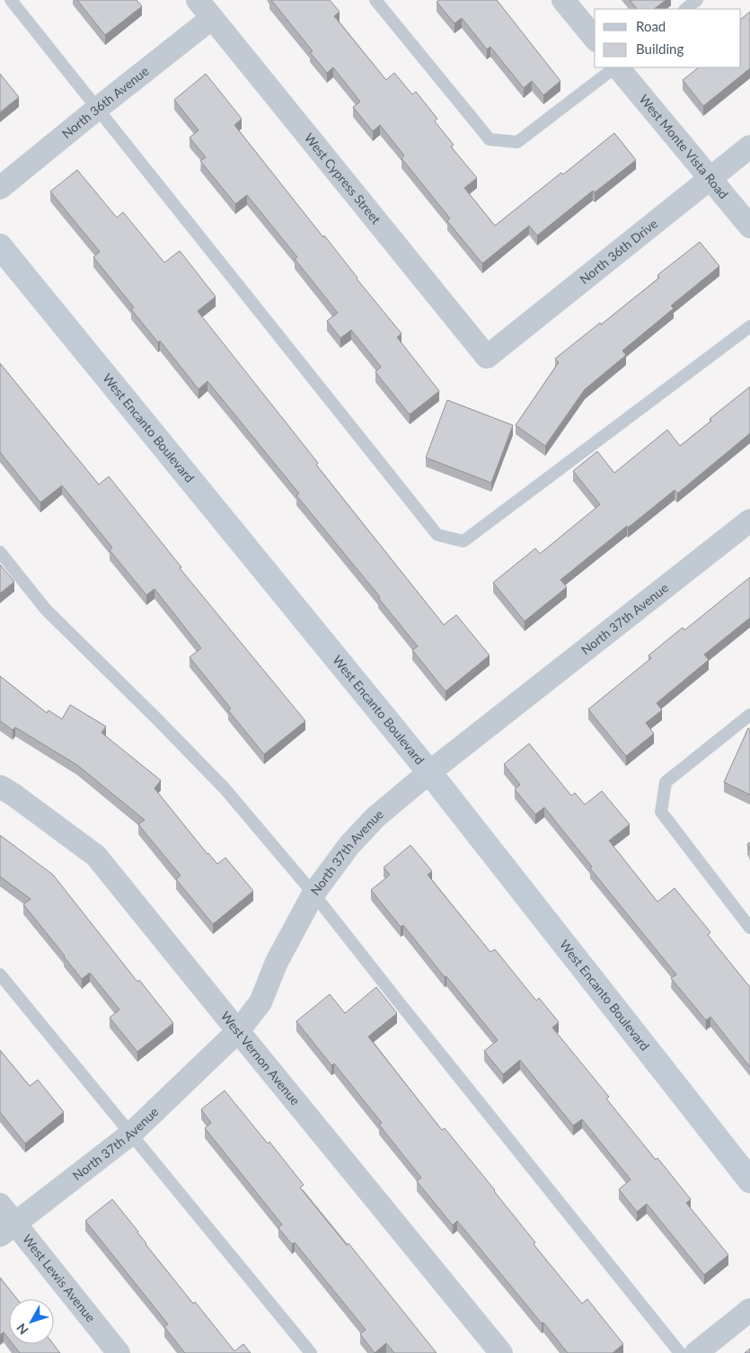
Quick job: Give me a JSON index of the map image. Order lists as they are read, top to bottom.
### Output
{
  "streets": {
    "street": [
      "North 36th Avenue",
      "West Monte Vista Road",
      "West Cypress Street",
      "North 36th Drive",
      "West Encanto Boulevard",
      "North 37th Avenue",
      "West Vernon Avenue",
      "West Lewis Avenue"
    ]
  },
  "crossings": [
    ["North 36th Avenue", "West Cypress Street"],
    ["West Monte Vista Road", "North 36th Drive"],
    ["West Cypress Street", "North 36th Drive"],
    ["West Encanto Boulevard", "North 37th Avenue"],
    ["North 37th Avenue", "West Vernon Avenue"],
    ["North 37th Avenue", "West Lewis Avenue"]
  ],
  "legend": ["Road", "Building"],
  "north": "bottom left"
}
